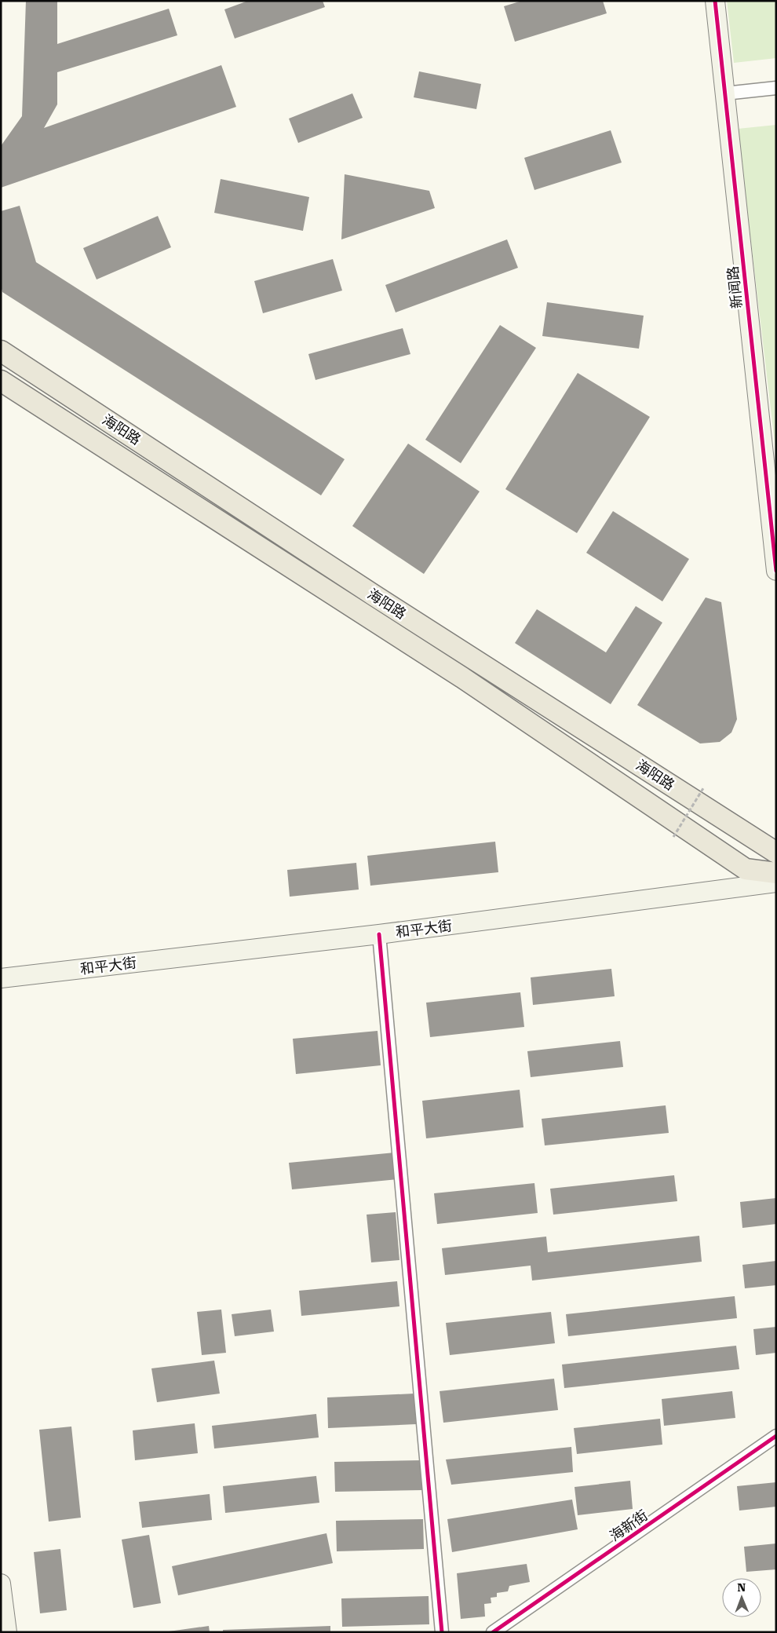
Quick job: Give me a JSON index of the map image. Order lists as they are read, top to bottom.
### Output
{
  "streets": {
    "main road": ["新闻路", "海阳路", "和平大街"],
    "street": ["海新街"]
  },
  "north": "top"
}
